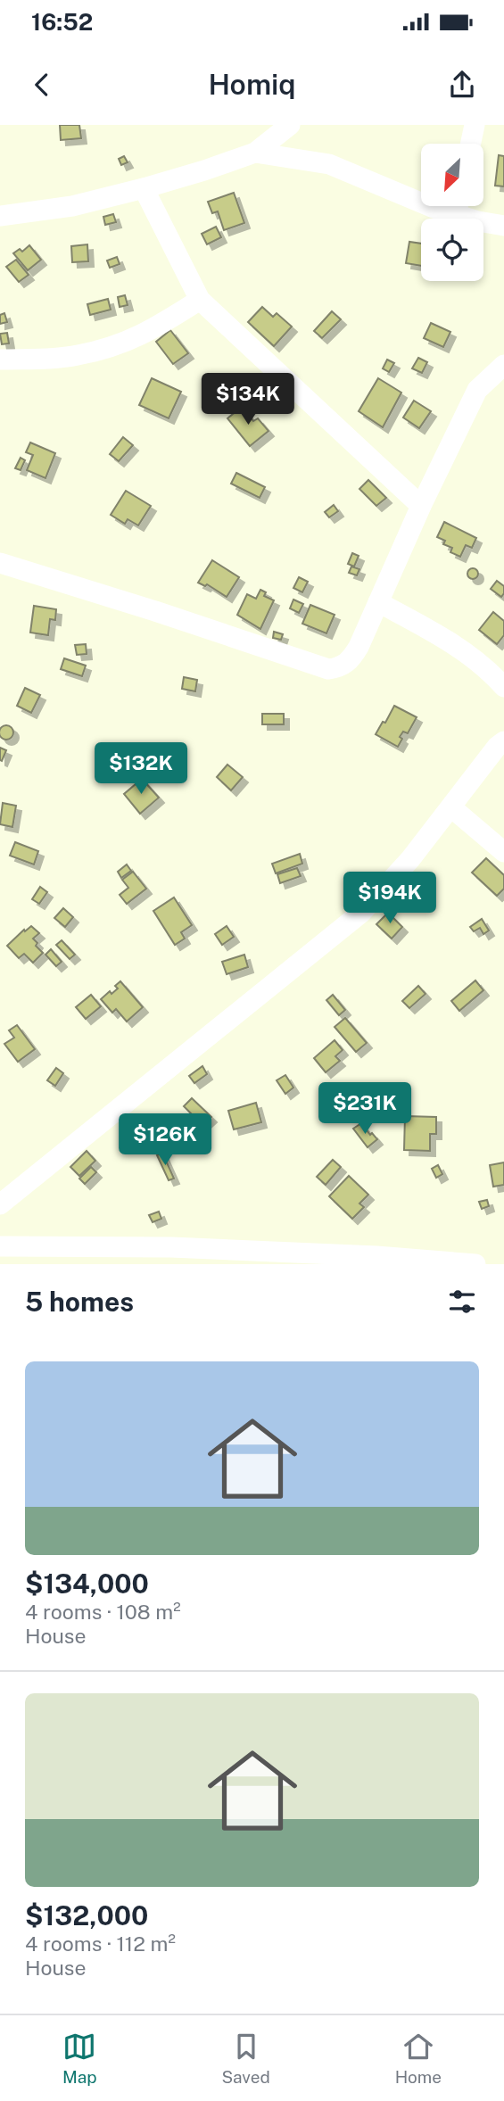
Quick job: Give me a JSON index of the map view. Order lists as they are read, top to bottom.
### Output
{
  "north": "bottom left",
  "page": {
    "status": "16:52",
    "header": "Homiq",
    "price": [
      "$134K",
      "$132K",
      "$194K",
      "$231K",
      "$126K"
    ],
    "heading": "5 homes",
    "list": [
      {
        "name": "$134,000",
        "note": "4 rooms · 108 m² · House"
      },
      {
        "name": "$132,000",
        "note": "4 rooms · 112 m² · House"
      }
    ],
    "tabs": ["Map", "Saved", "Home"]
  }
}
